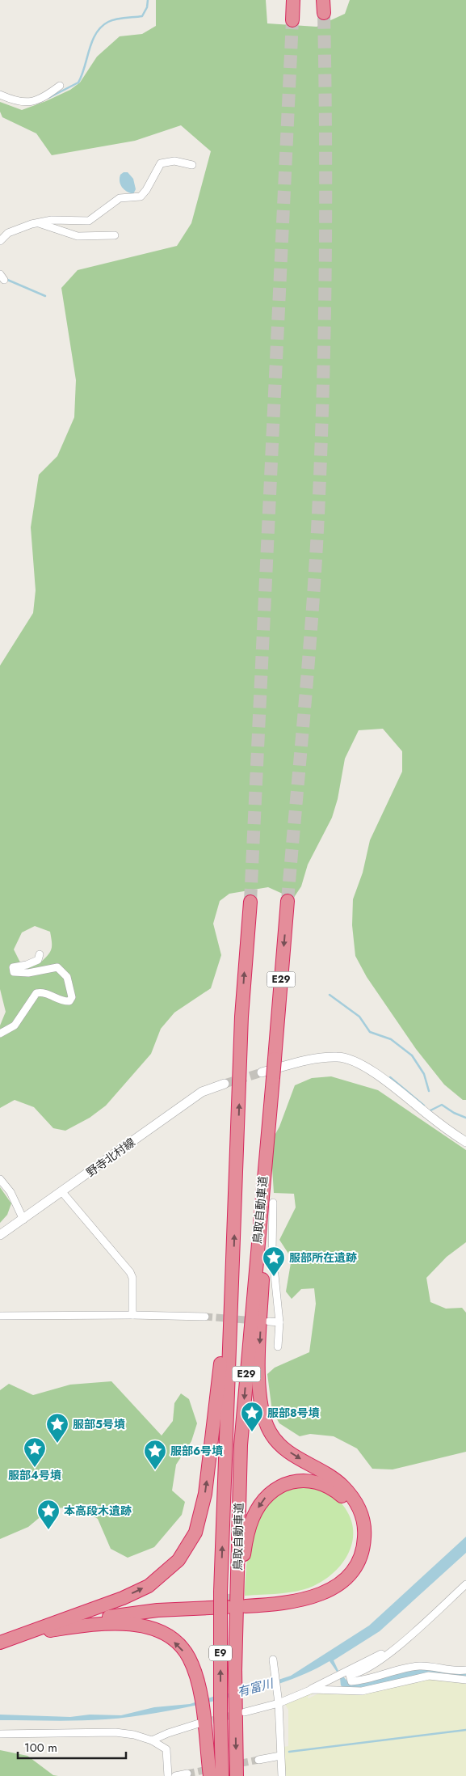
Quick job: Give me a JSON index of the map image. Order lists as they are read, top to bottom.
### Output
{
  "streets": {
    "highway": ["E29", "鳥取自動車道", "E9"],
    "street": ["野寺北村線"]
  },
  "crossings": [
    ["鳥取自動車道", "E9"]
  ],
  "water": ["有富川"],
  "places": {
    "place": [
      "服部所在遺跡",
      "服部8号墳",
      "服部5号墳",
      "服部4号墳",
      "服部6号墳",
      "本高段木遺跡"
    ]
  },
  "scale_bar": "100 m"
}
